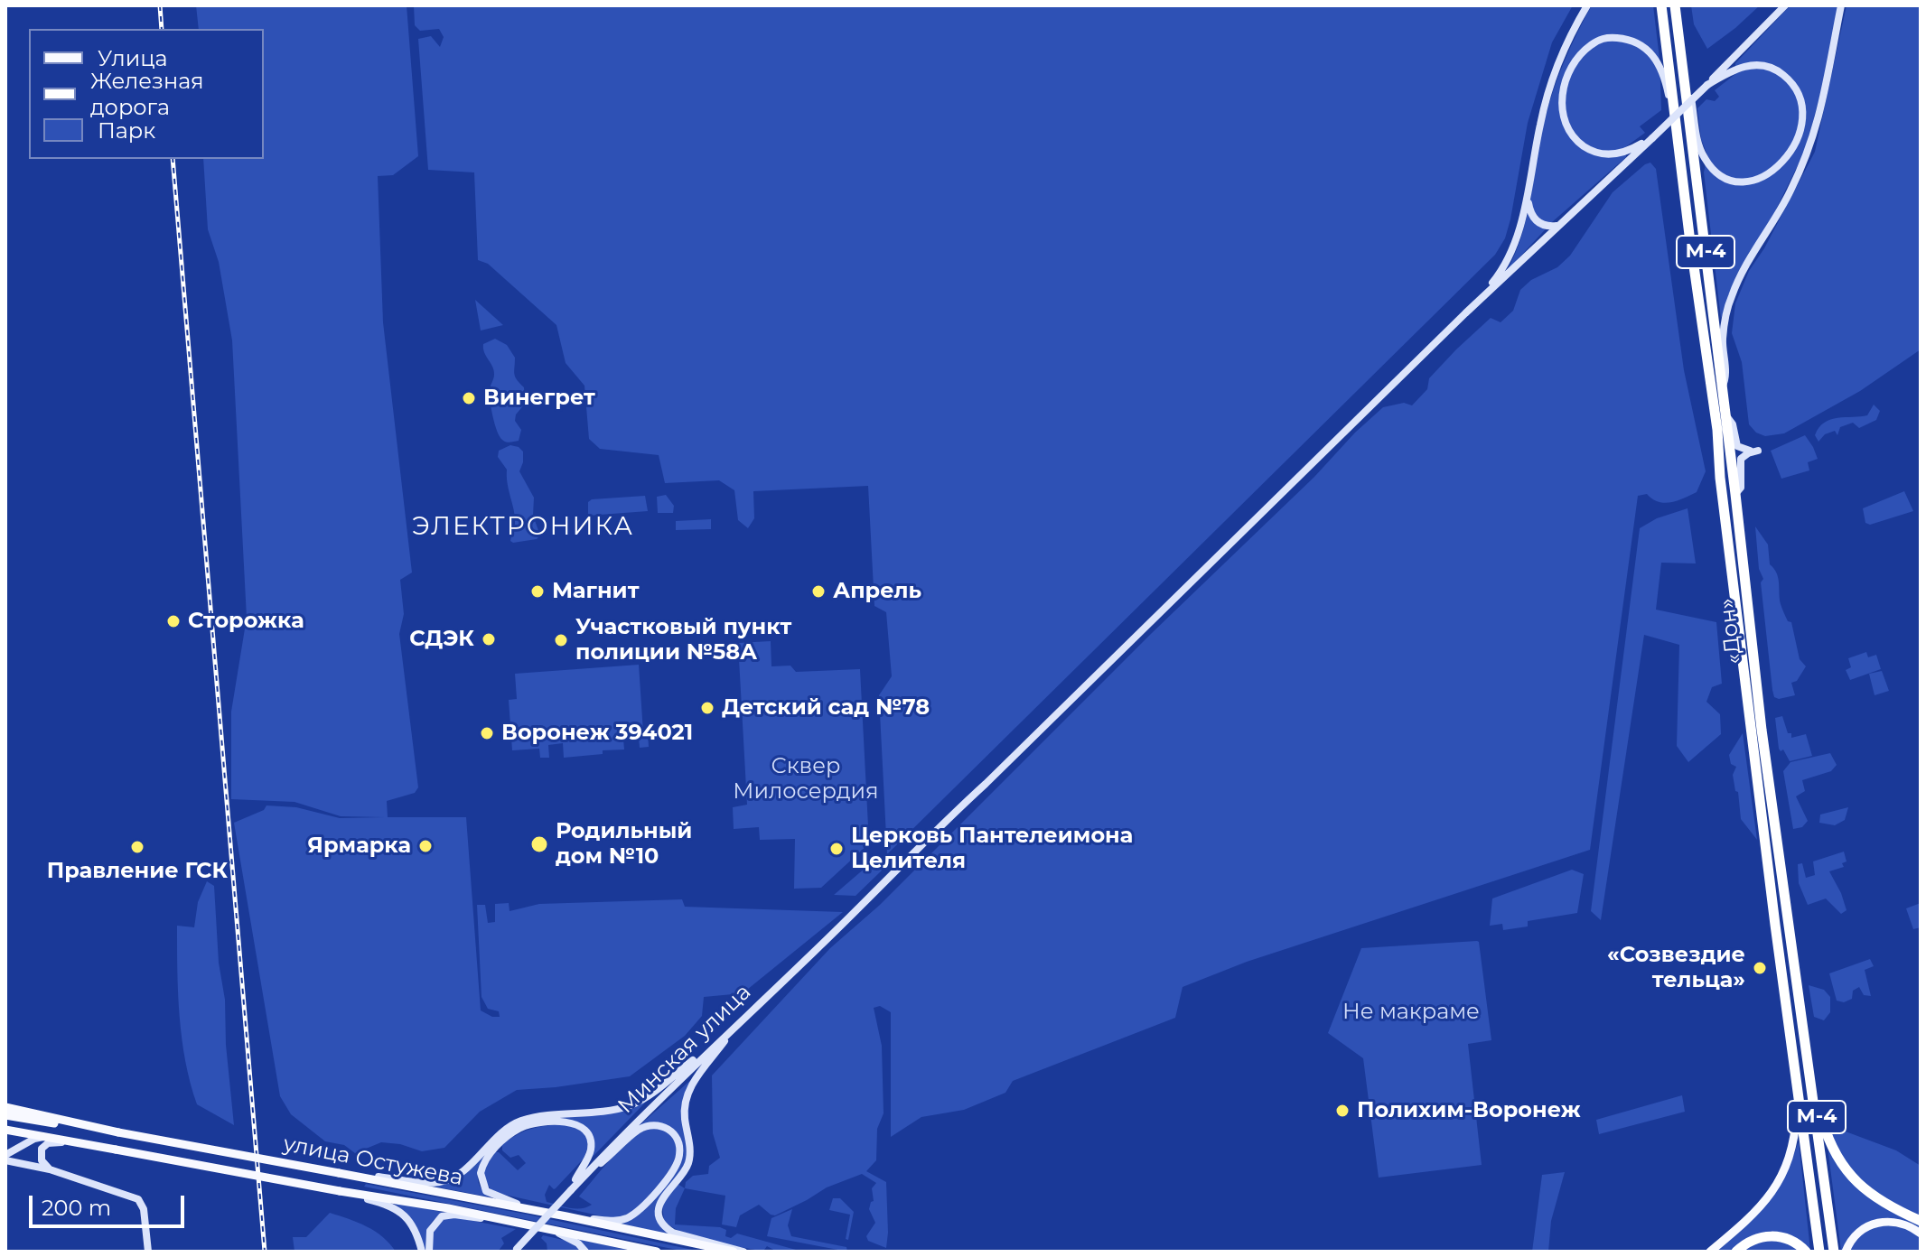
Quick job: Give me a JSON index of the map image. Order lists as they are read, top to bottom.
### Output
{
  "streets": {
    "highway": ["М-4", "«Дон»"],
    "main road": ["улица Остужева"],
    "street": ["Минская улица"]
  },
  "districts": ["ЭЛЕКТРОНИКА"],
  "parks": ["Сквер Милосердия", "Не макраме"],
  "places": [
    "Винегрет",
    "Магнит",
    "Апрель",
    "Сторожка",
    "СДЭК",
    "Участковый пункт полиции №58А",
    "Детский сад №78",
    "Воронеж 394021",
    "Родильный дом №10",
    "Ярмарка",
    "Правление ГСК",
    "Церковь Пантелеимона Целителя",
    "«Созвездие тельца»",
    "Полихим-Воронеж"
  ],
  "legend": ["Улица", "Железная дорога", "Парк"],
  "scale_bar": "200 m"
}
